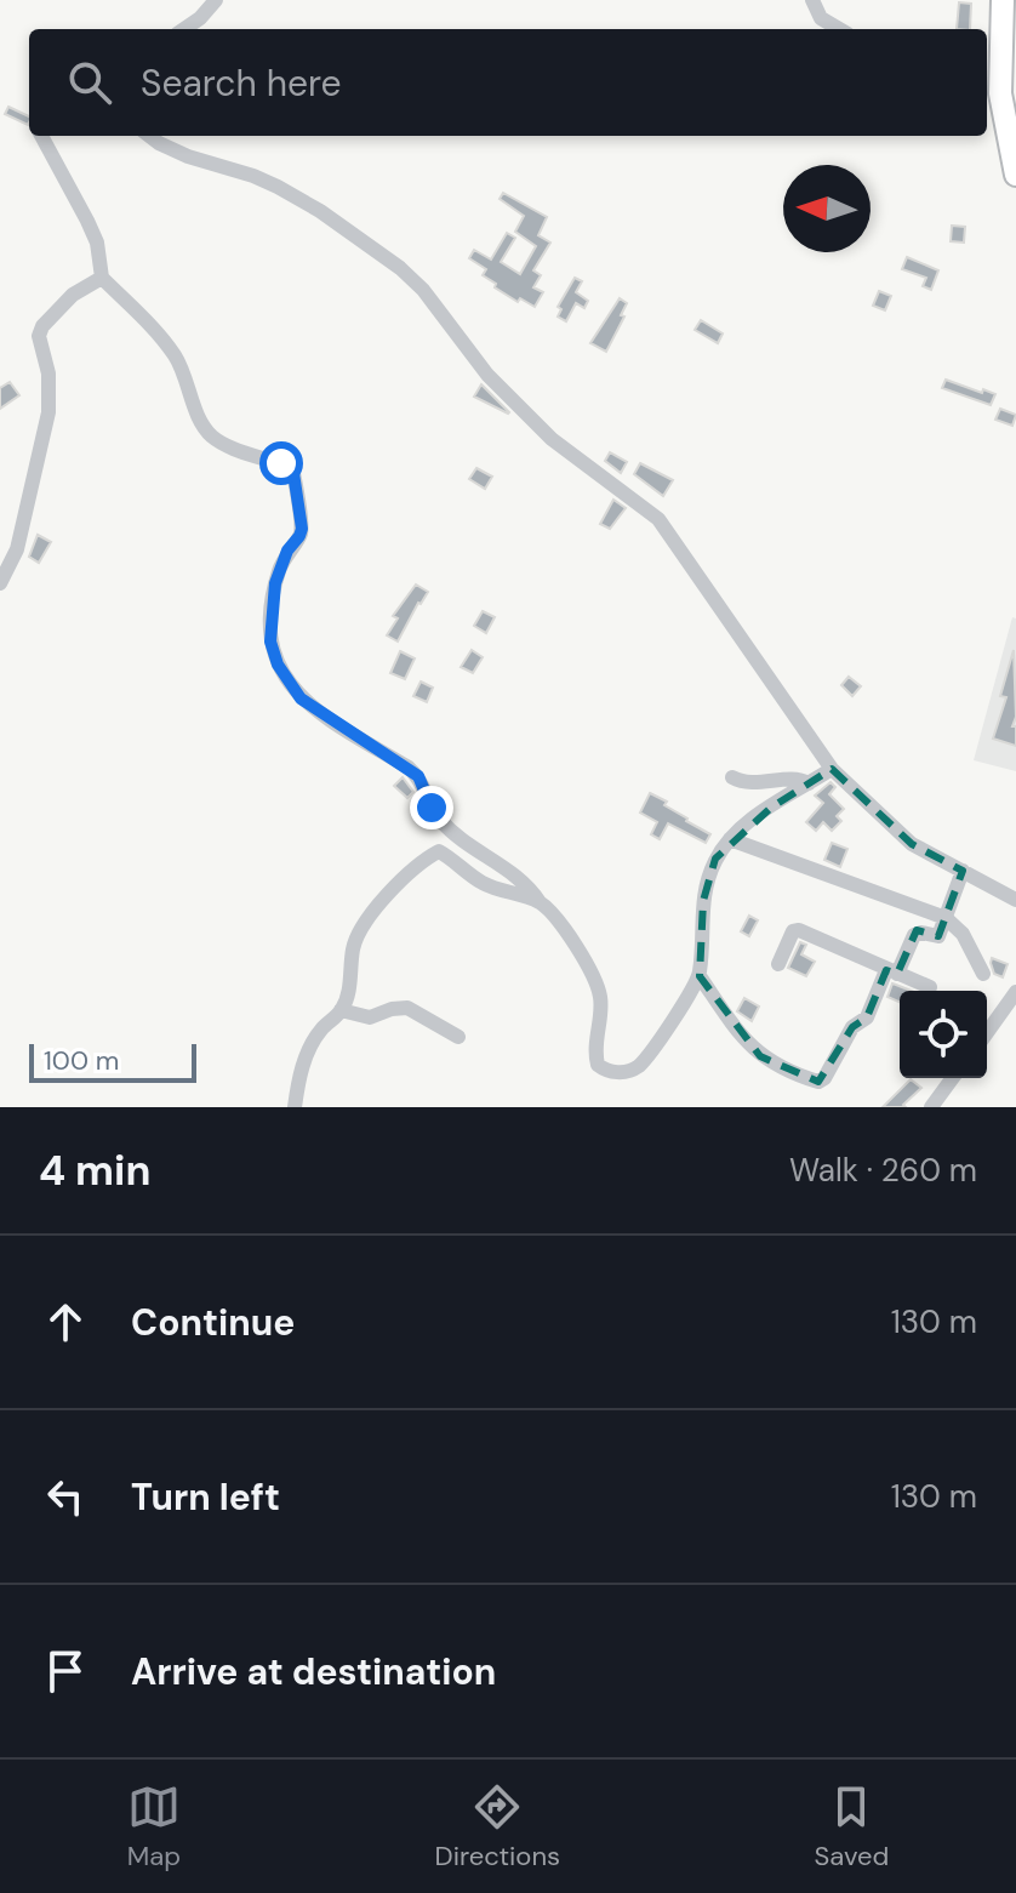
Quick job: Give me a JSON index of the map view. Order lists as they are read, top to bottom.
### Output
{
  "scale_bar": "100 m",
  "north": "left",
  "page": {
    "search": "Search here",
    "scale": "100 m",
    "heading": ["4 min", "Walk · 260 m"],
    "list": [
      ["Continue", "130 m"],
      ["Turn left", "130 m"],
      "Arrive at destination"
    ],
    "nav": ["Map", "Directions", "Saved"]
  }
}
